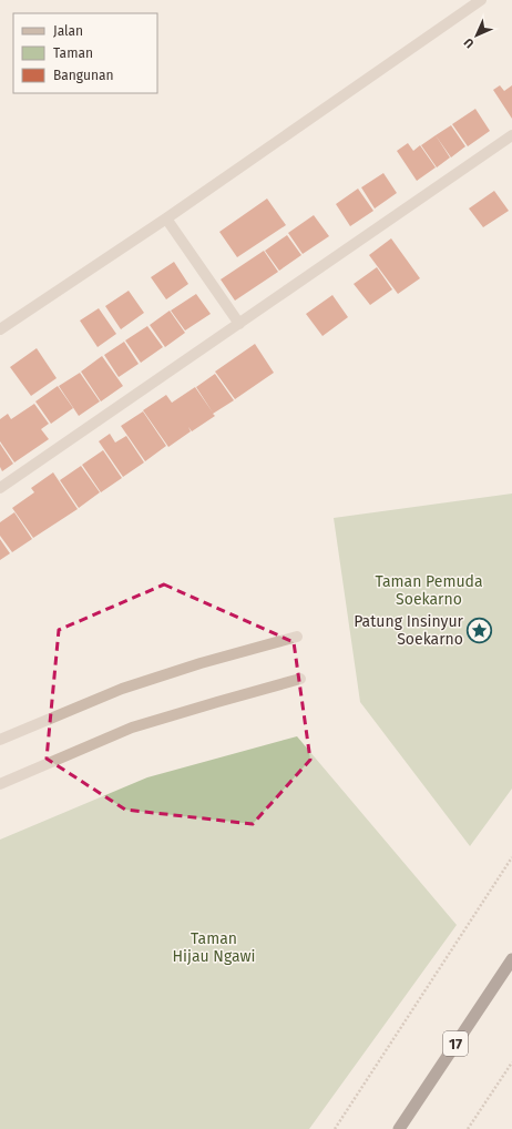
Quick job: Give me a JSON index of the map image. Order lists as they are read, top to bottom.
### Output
{
  "streets": {
    "highway": ["17"]
  },
  "parks": ["Taman Pemuda Soekarno", "Taman Hijau Ngawi"],
  "places": {
    "place": ["Patung Insinyur Soekarno"]
  },
  "legend": ["Jalan", "Taman", "Bangunan"],
  "north": "bottom left"
}
